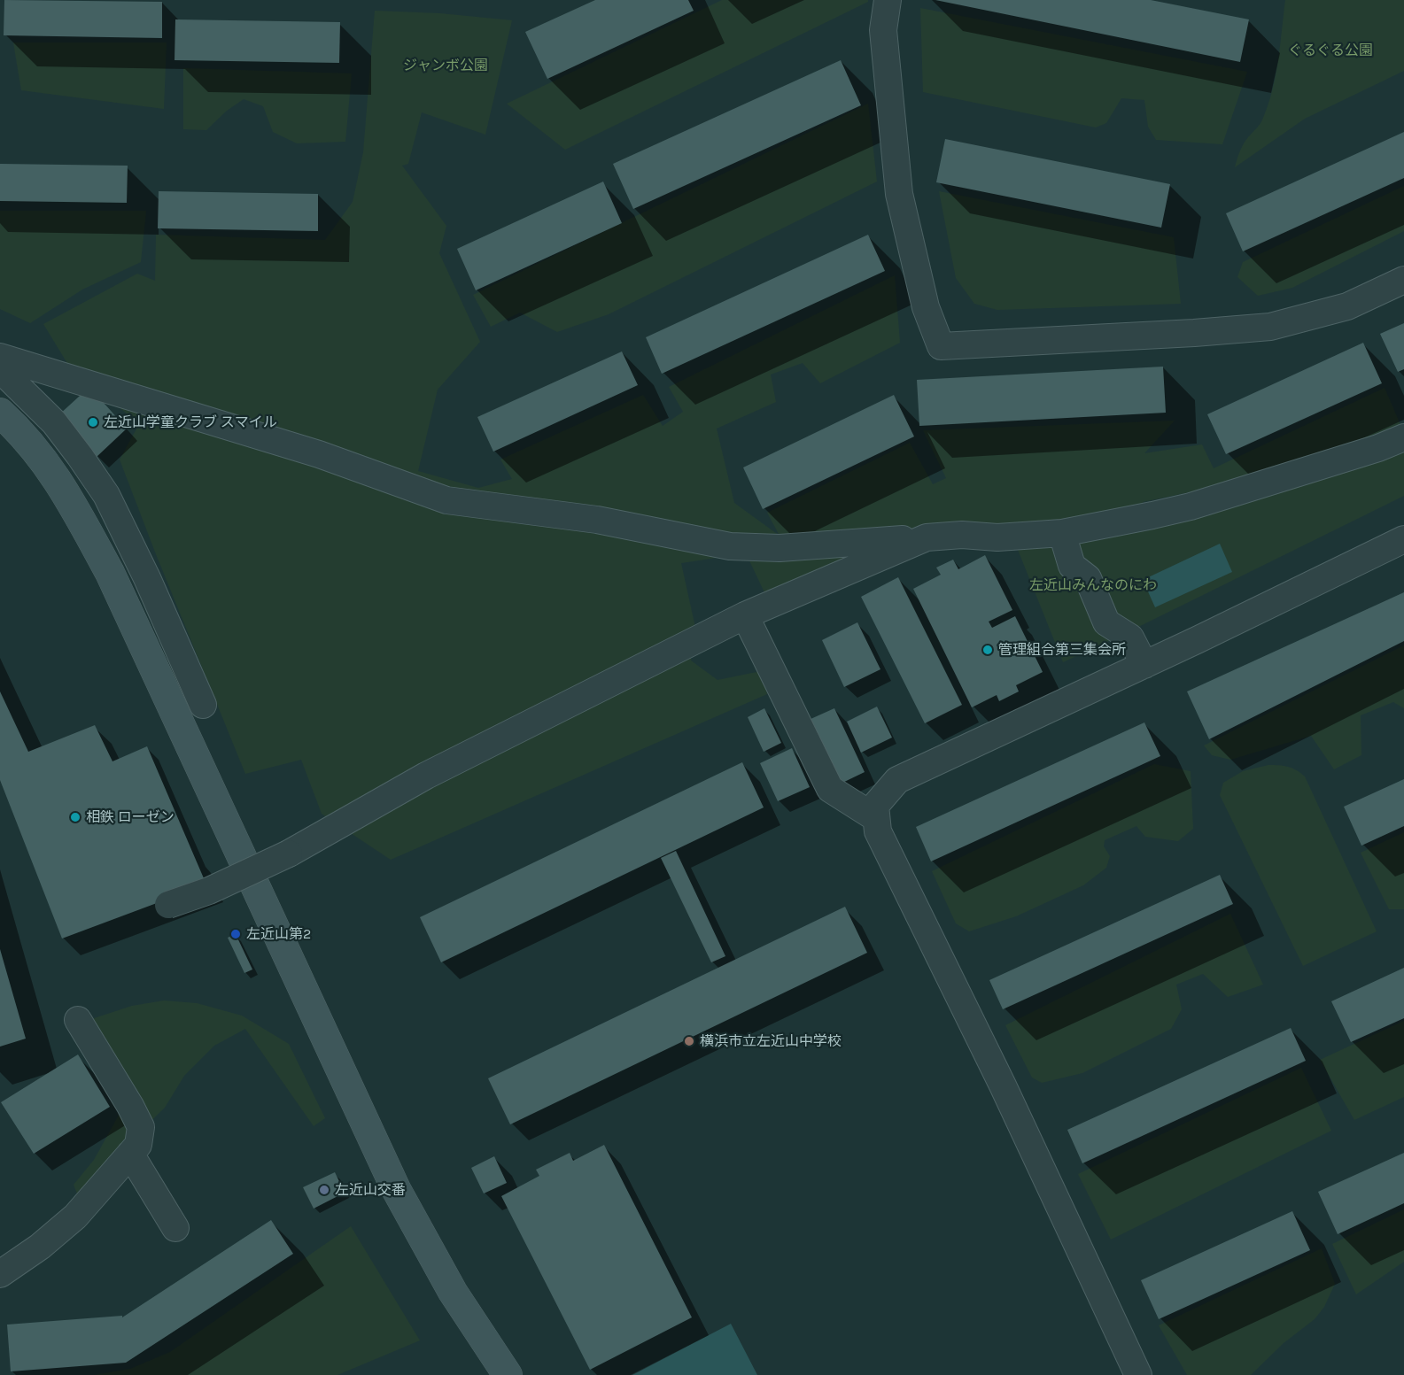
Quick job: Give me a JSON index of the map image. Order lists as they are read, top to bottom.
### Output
{
  "parks": ["ぐるぐる公園", "ジャンボ公園", "左近山みんなのにわ"],
  "places": [
    "左近山学童クラブ スマイル",
    "管理組合第三集会所",
    "相鉄 ローゼン",
    "左近山第2",
    "横浜市立左近山中学校",
    "左近山交番"
  ]
}
